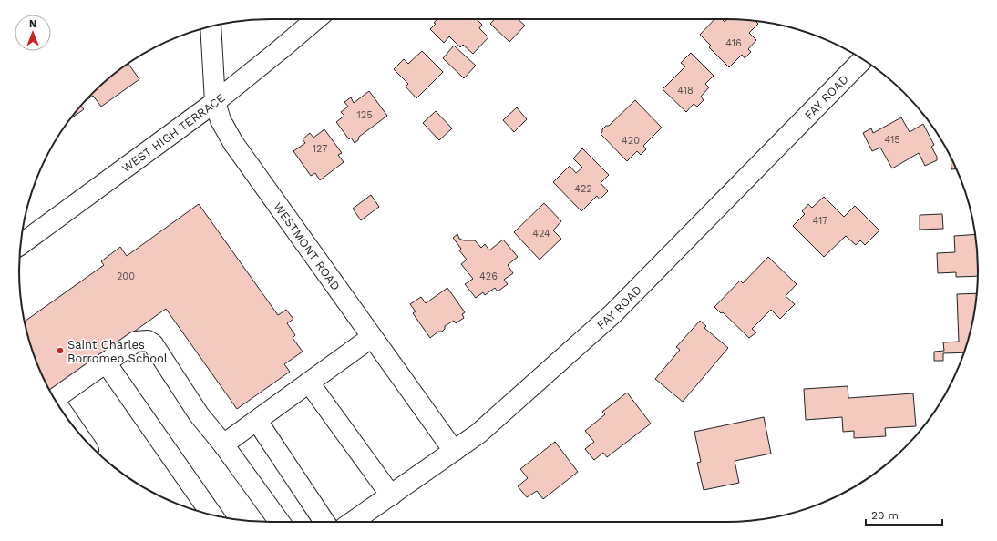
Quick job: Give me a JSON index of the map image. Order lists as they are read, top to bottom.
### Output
{
  "streets": {
    "street": ["FAY ROAD", "WEST HIGH TERRACE", "WESTMONT ROAD"]
  },
  "crossings": [
    ["FAY ROAD", "WESTMONT ROAD"],
    ["WEST HIGH TERRACE", "WESTMONT ROAD"]
  ],
  "places": ["Saint Charles Borromeo School"],
  "house_numbers": [
    "416",
    "418",
    "125",
    "415",
    "420",
    "127",
    "422",
    "417",
    "424",
    "200",
    "426"
  ],
  "scale_bar": "20 m",
  "north": "top"
}
